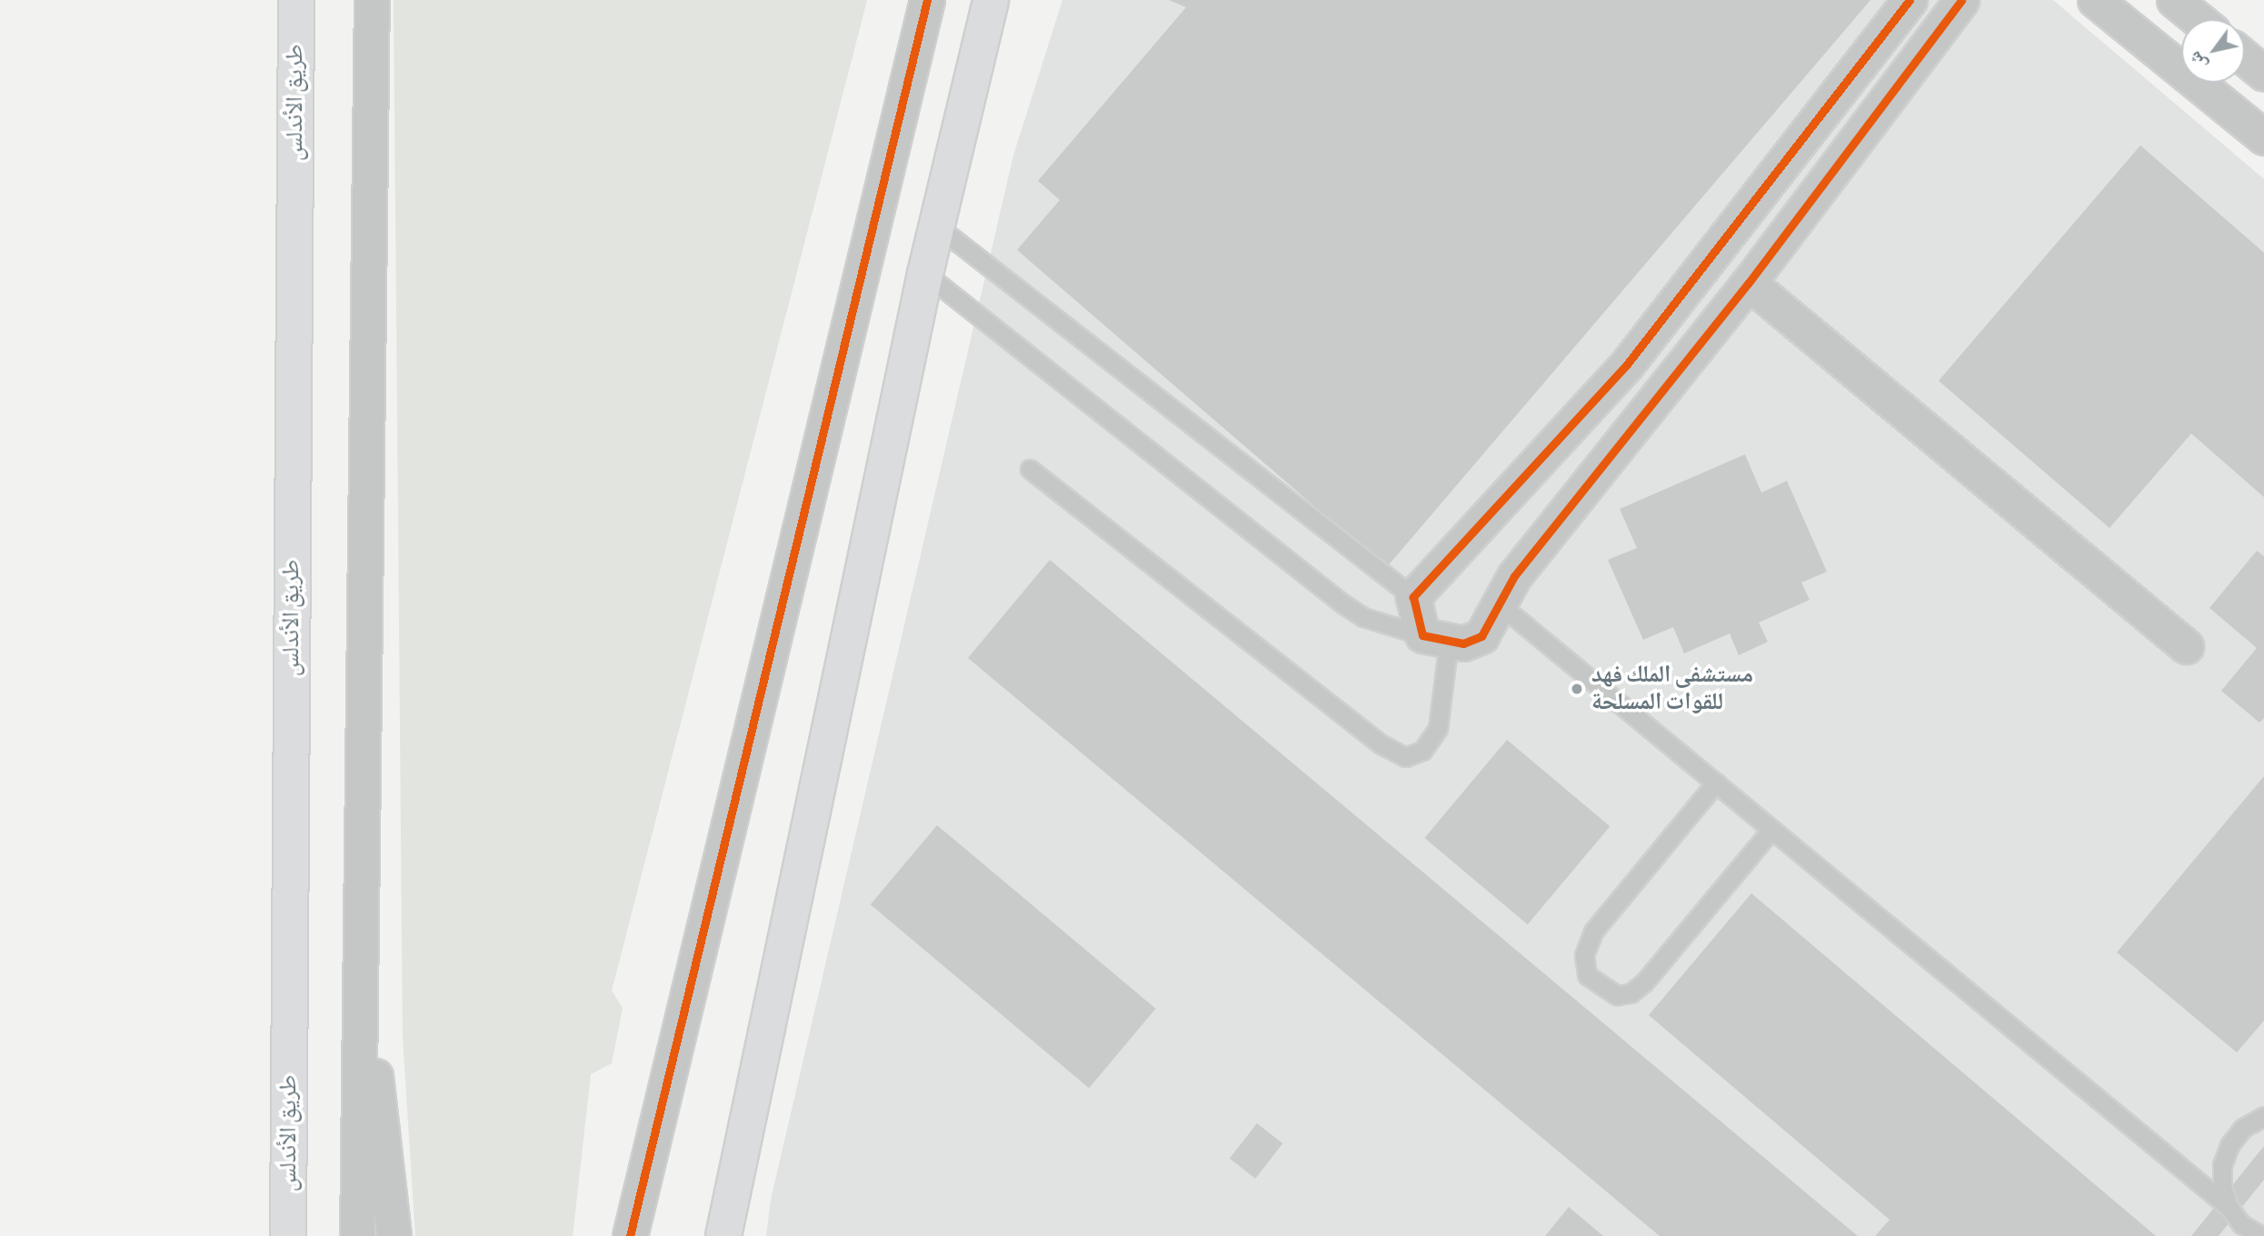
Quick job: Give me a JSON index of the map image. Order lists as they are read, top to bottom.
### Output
{
  "streets": {
    "main road": ["طريق الأندلس"]
  },
  "places": ["مستشفى الملك فهد للقوات المسلحة"],
  "north": "bottom left"
}
